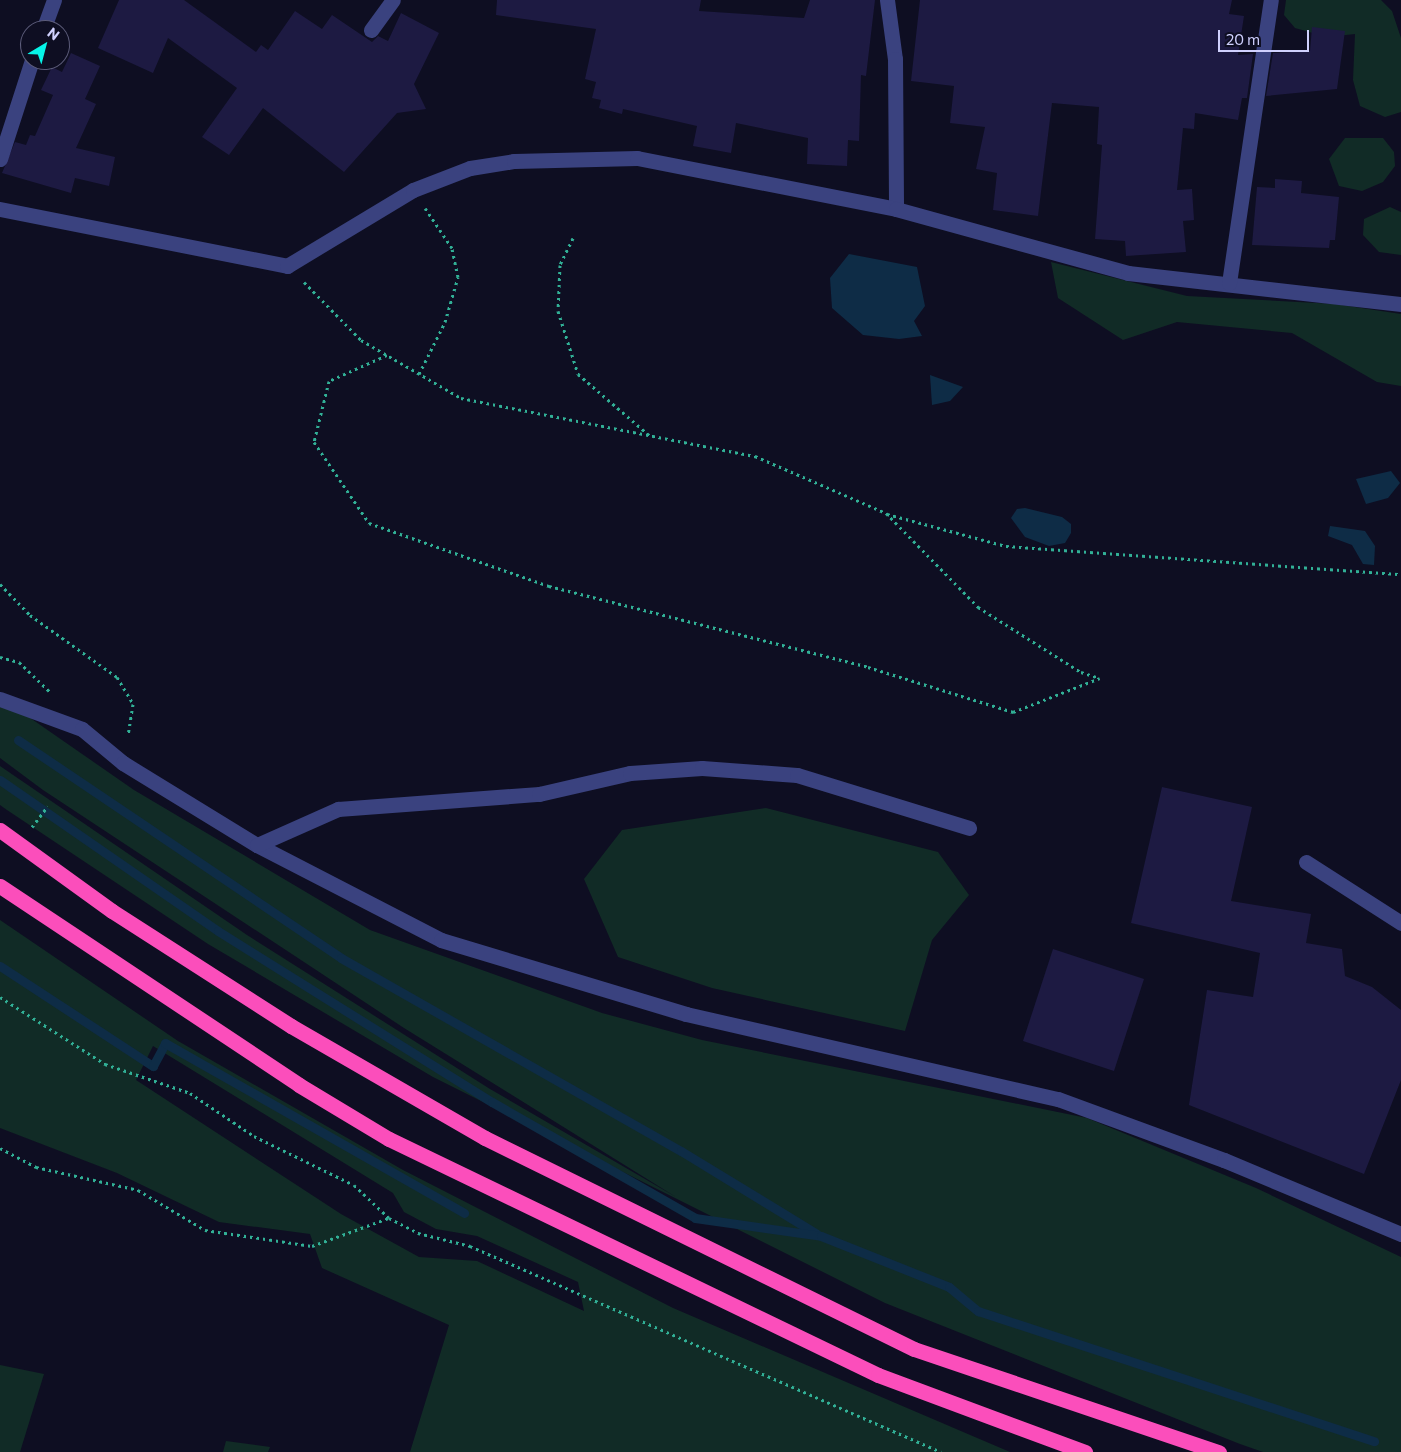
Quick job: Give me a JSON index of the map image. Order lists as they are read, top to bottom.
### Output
{
  "scale_bar": "20 m",
  "north": "top right"
}
